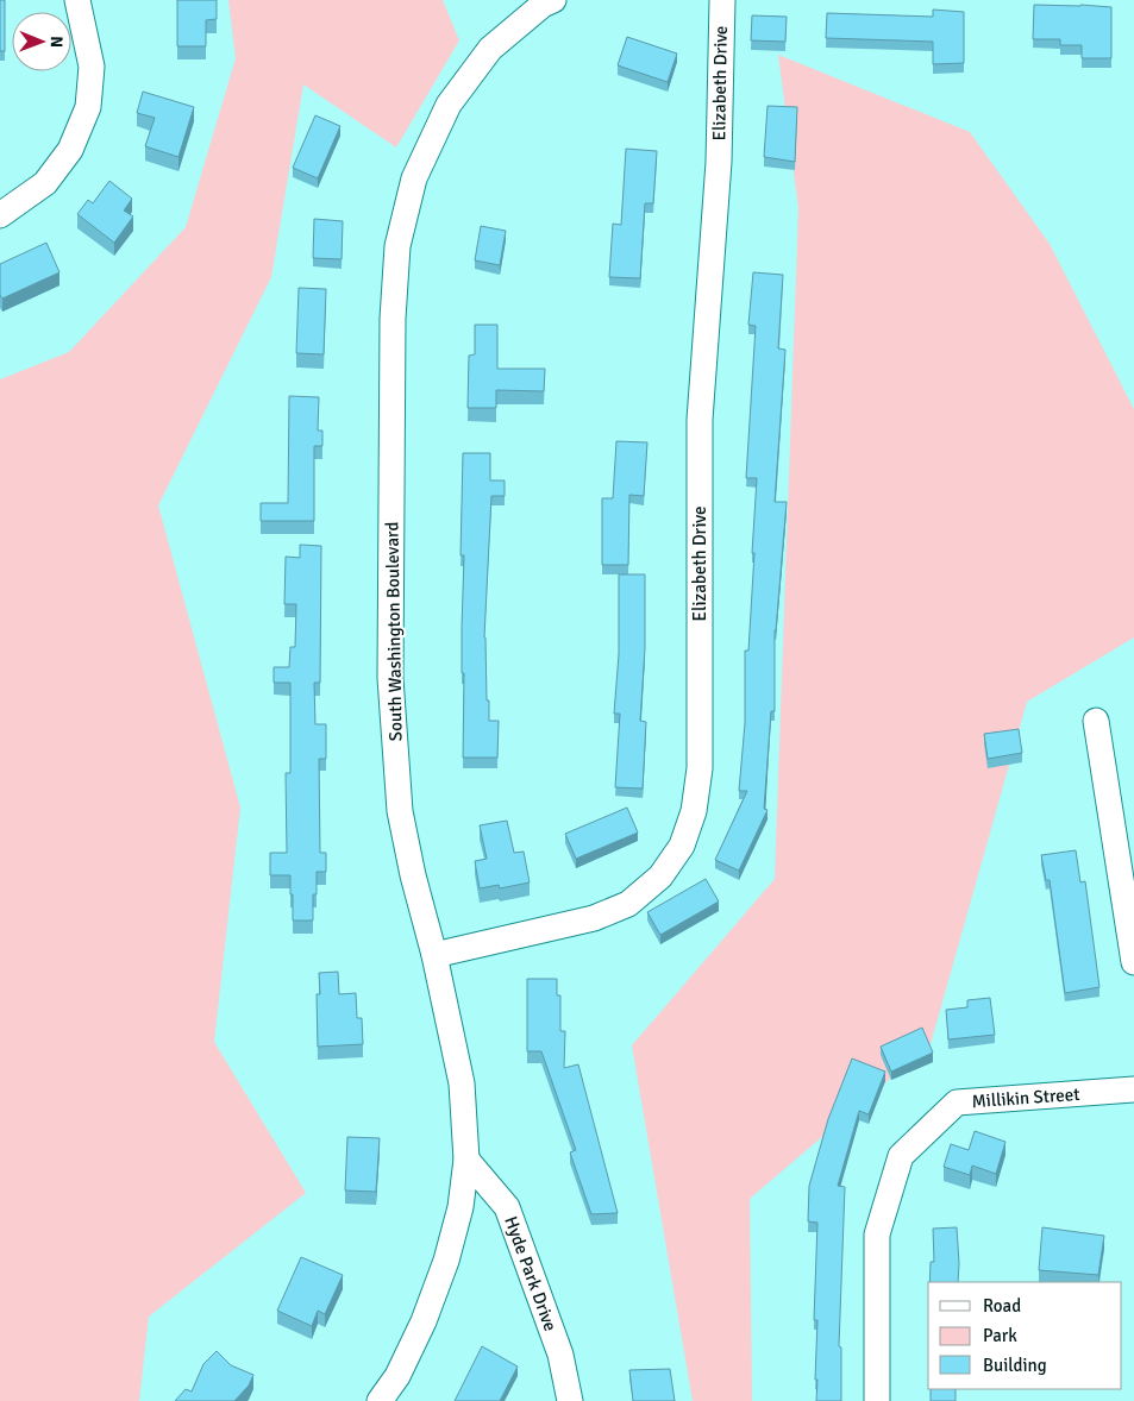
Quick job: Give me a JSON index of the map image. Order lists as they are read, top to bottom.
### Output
{
  "streets": {
    "street": [
      "Elizabeth Drive",
      "South Washington Boulevard",
      "Millikin Street",
      "Hyde Park Drive"
    ]
  },
  "crossings": [
    ["Elizabeth Drive", "South Washington Boulevard"],
    ["South Washington Boulevard", "Hyde Park Drive"]
  ],
  "legend": ["Road", "Park", "Building"],
  "north": "right"
}
